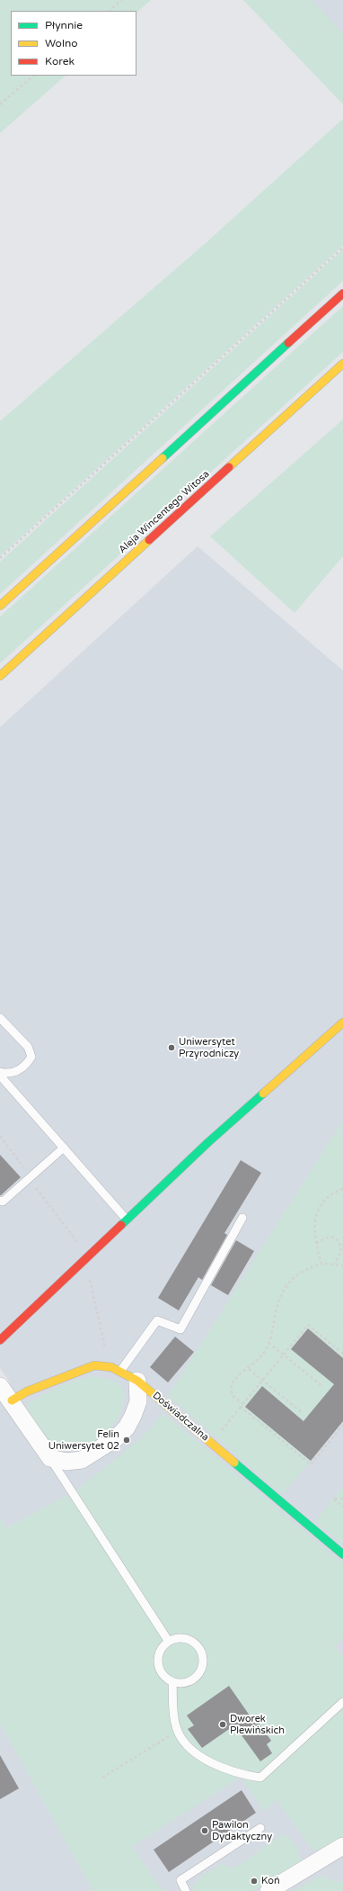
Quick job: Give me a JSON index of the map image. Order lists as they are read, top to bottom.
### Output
{
  "streets": {
    "main road": ["Aleja Wincentego Witosa", "Doświadczalna"]
  },
  "places": [
    "Uniwersytet Przyrodniczy",
    "Felin Uniwersytet 02",
    "Dworek Plewińskich",
    "Pawilon Dydaktyczny",
    "Koń"
  ],
  "legend": ["Płynnie", "Wolno", "Korek"]
}
